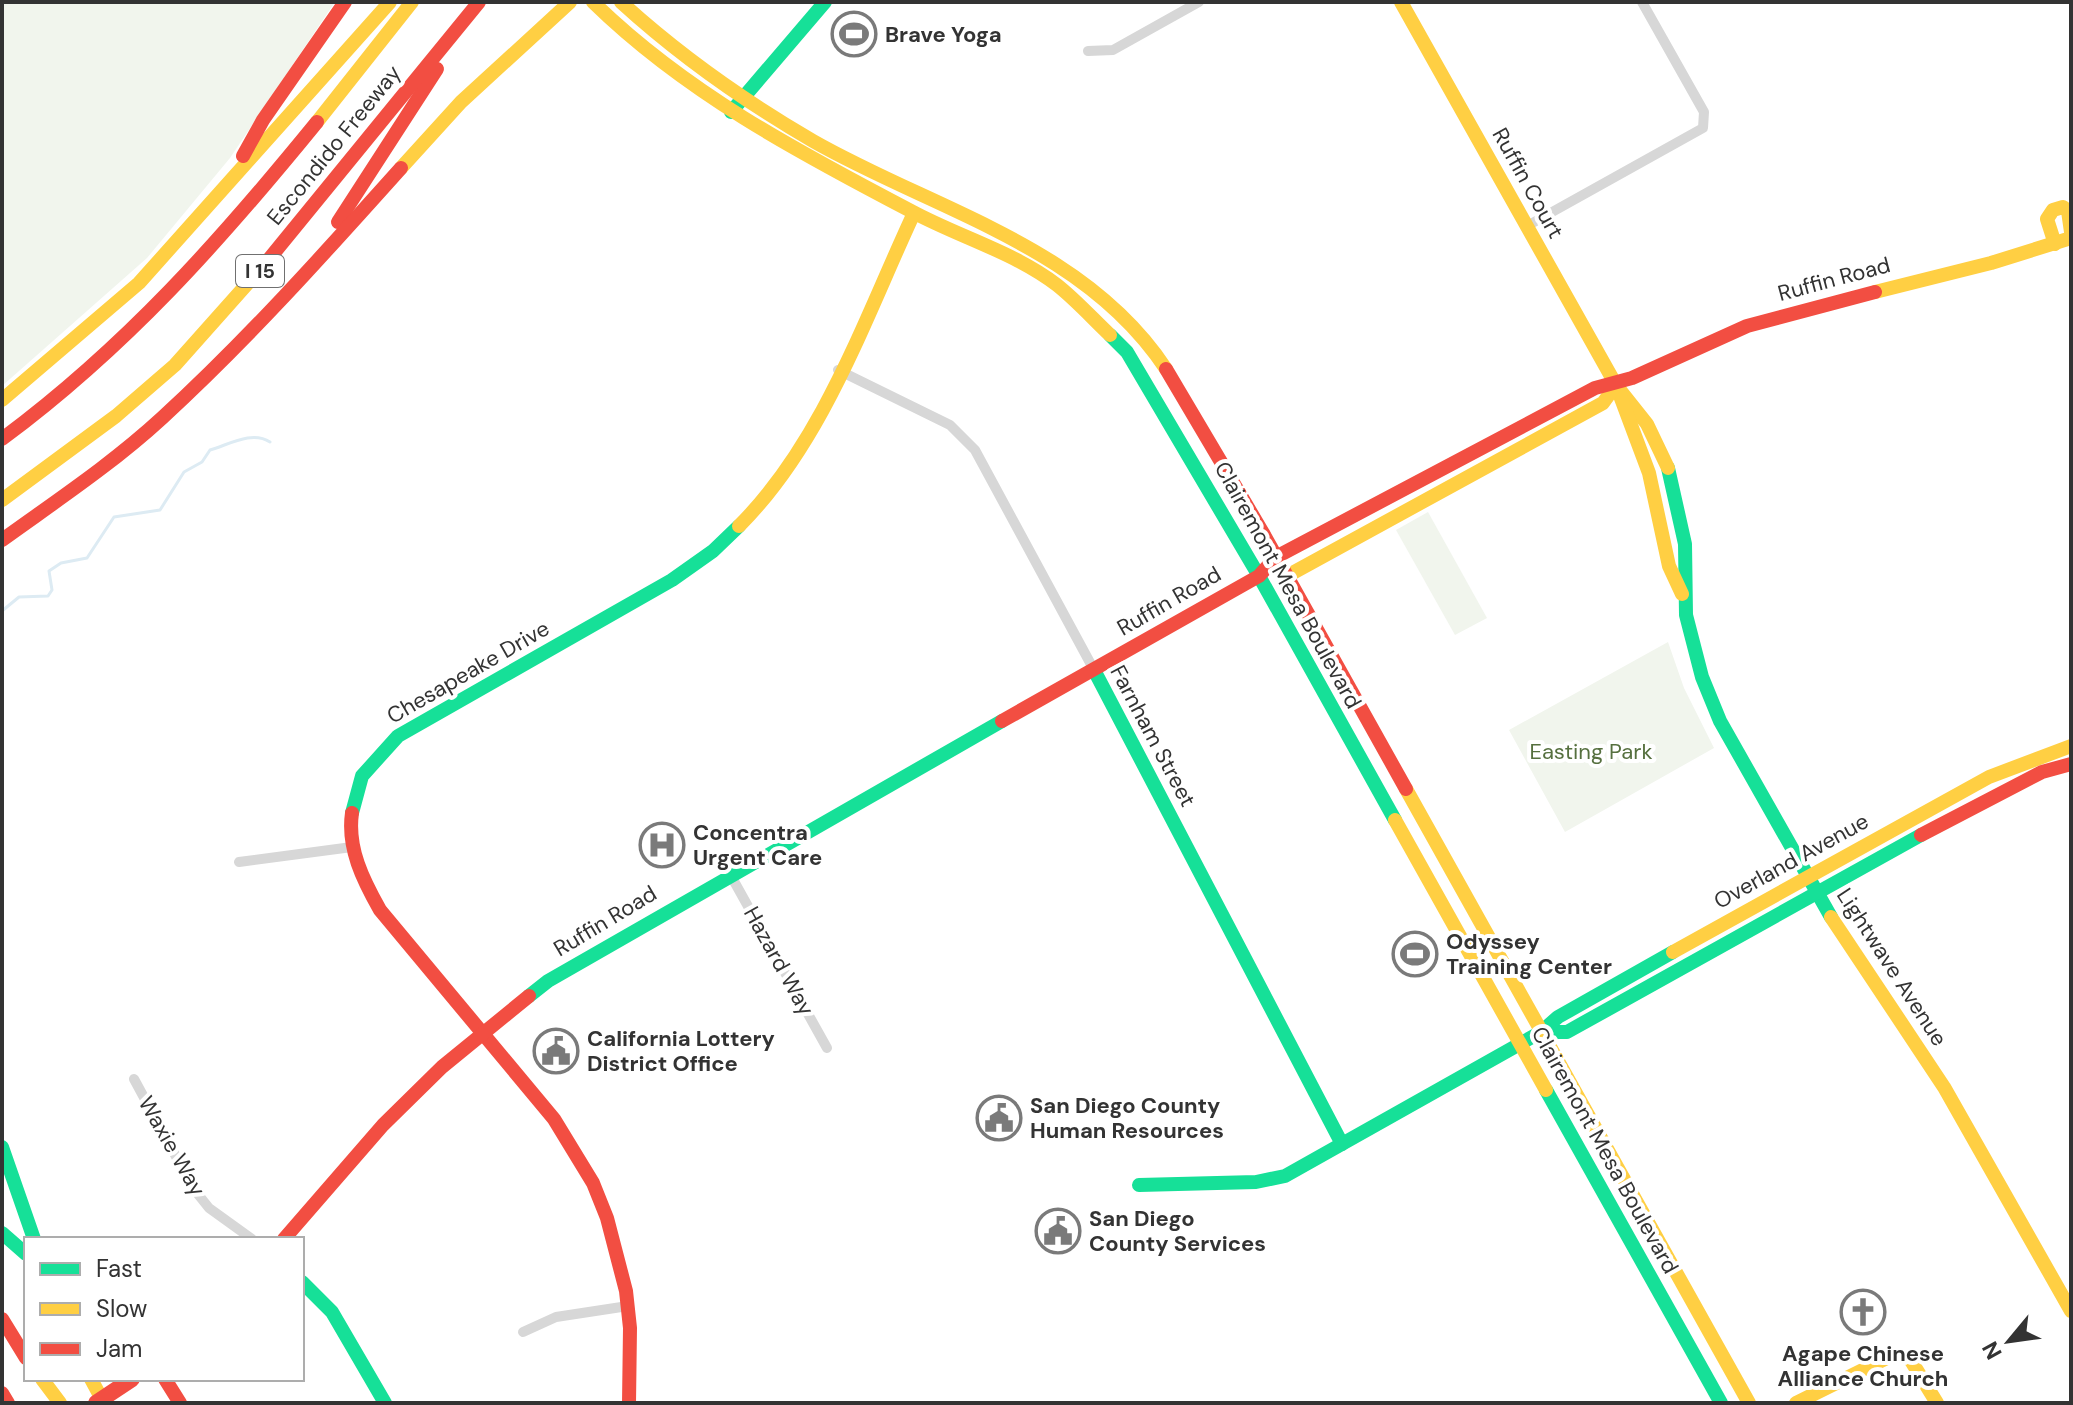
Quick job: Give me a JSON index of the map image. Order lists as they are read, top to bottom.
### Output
{
  "streets": {
    "main road": [
      "Escondido Freeway",
      "Ruffin Court",
      "I 15",
      "Ruffin Road",
      "Clairemont Mesa Boulevard",
      "Chesapeake Drive",
      "Farnham Street",
      "Overland Avenue",
      "Lightwave Avenue"
    ],
    "street": ["Hazard Way", "Waxie Way"]
  },
  "crossings": [
    ["Ruffin Court", "Ruffin Road"],
    ["Ruffin Court", "Lightwave Avenue"],
    ["Ruffin Road", "Clairemont Mesa Boulevard"],
    ["Ruffin Road", "Chesapeake Drive"],
    ["Ruffin Road", "Farnham Street"],
    ["Ruffin Road", "Hazard Way"],
    ["Ruffin Road", "Lightwave Avenue"],
    ["Clairemont Mesa Boulevard", "Chesapeake Drive"],
    ["Clairemont Mesa Boulevard", "Overland Avenue"],
    ["Chesapeake Drive", "Farnham Street"],
    ["Farnham Street", "Overland Avenue"],
    ["Overland Avenue", "Lightwave Avenue"]
  ],
  "parks": ["Easting Park"],
  "places": {
    "sports": ["Brave Yoga", "Odyssey Training Center"],
    "hospital": ["Concentra Urgent Care"],
    "public building": ["California Lottery District Office", "San Diego County Human Resources", "San Diego County Services"],
    "church": ["Agape Chinese Alliance Church"]
  },
  "legend": ["Fast", "Slow", "Jam"],
  "north": "bottom left"
}
